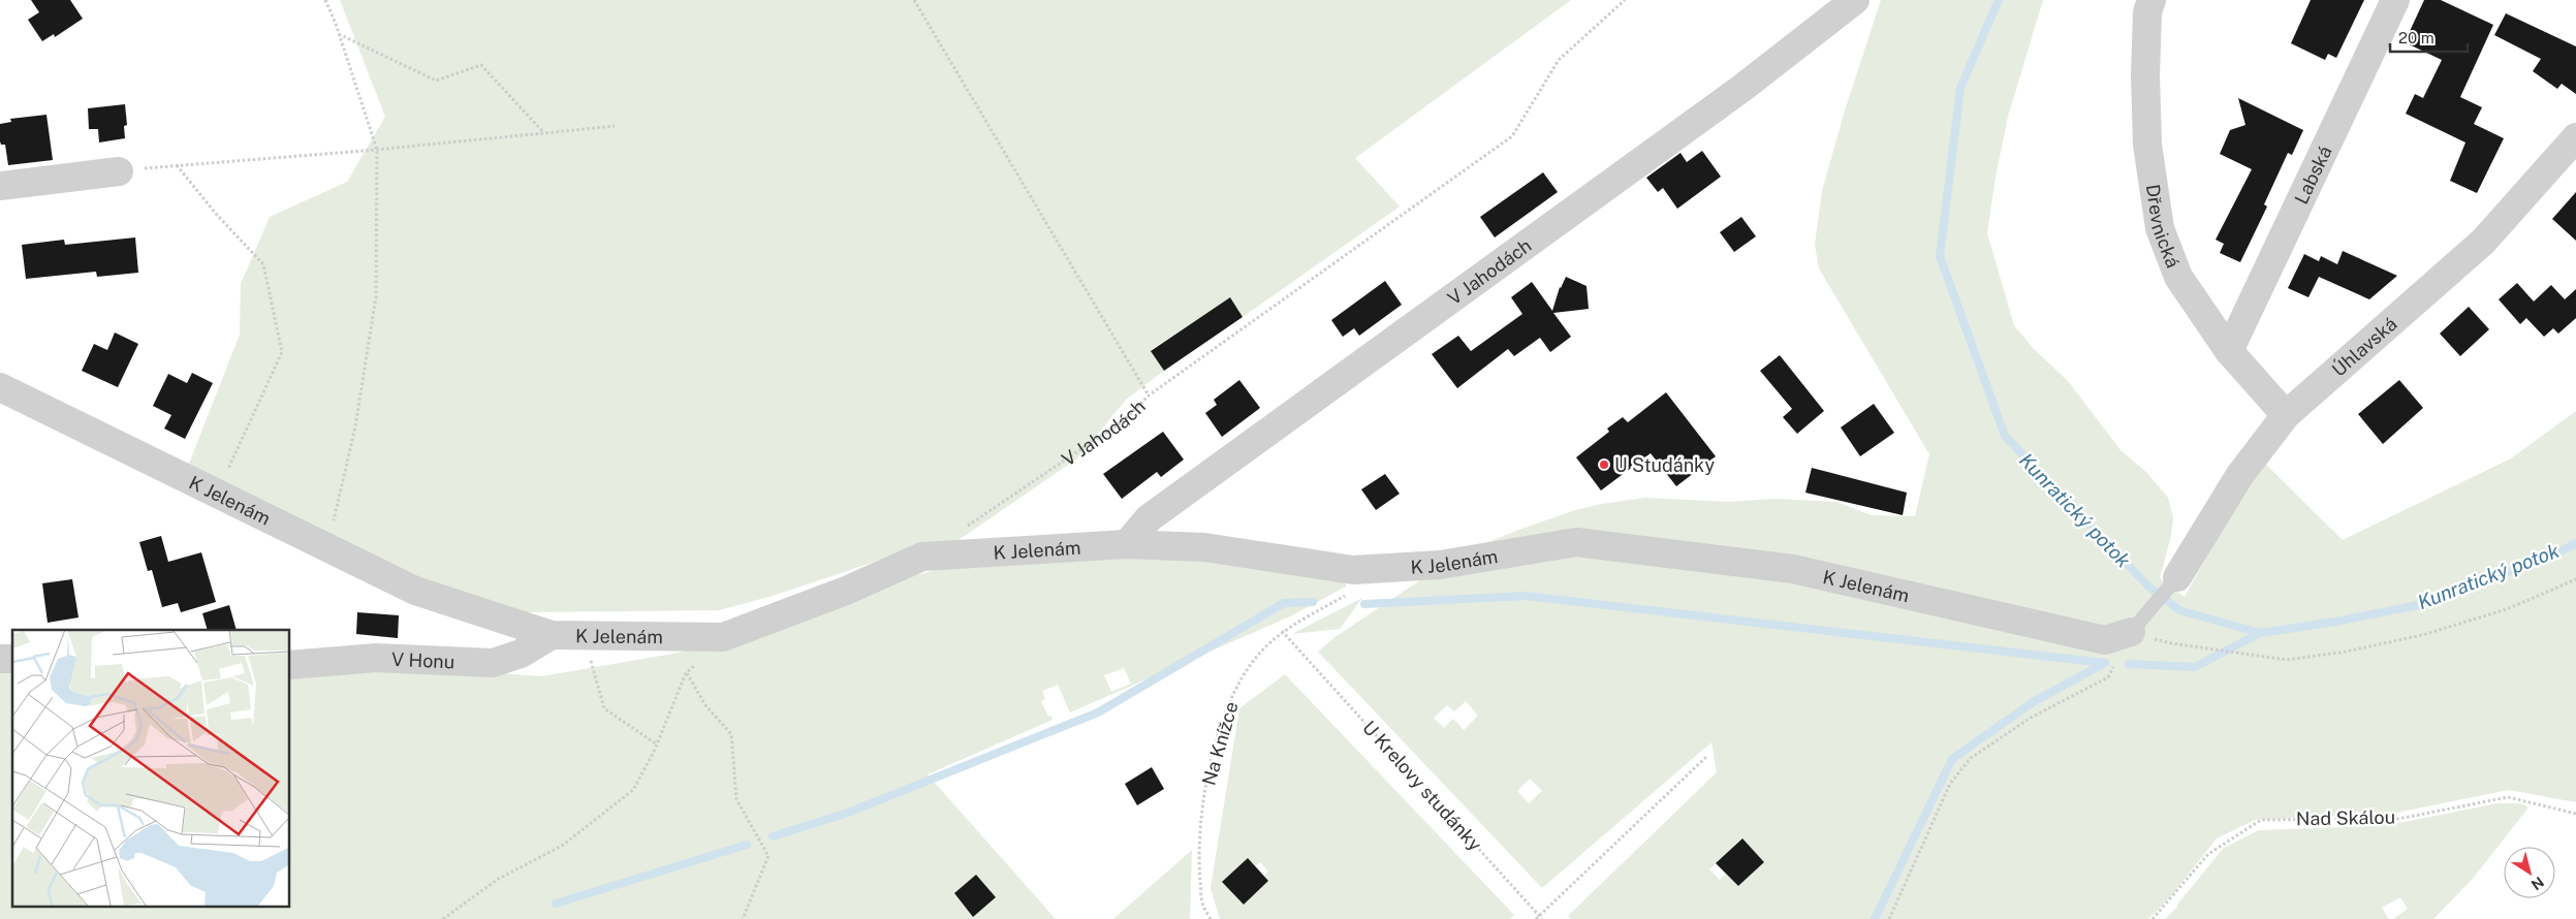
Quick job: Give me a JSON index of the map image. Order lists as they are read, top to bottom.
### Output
{
  "streets": {
    "street": [
      "Labská",
      "Dřevnická",
      "V Jahodách",
      "Úhlavská",
      "K Jelenám",
      "V Honu"
    ],
    "path": ["Na Knížce", "U Krelovy studánky", "Nad Skálou"]
  },
  "crossings": [
    ["Labská", "Dřevnická"],
    ["Dřevnická", "Úhlavská"],
    ["V Jahodách", "K Jelenám"],
    ["K Jelenám", "V Honu"],
    ["Na Knížce", "U Krelovy studánky"]
  ],
  "water": ["Kunratický potok"],
  "places": ["U Studánky"],
  "scale_bar": "20 m",
  "north": "bottom right"
}
